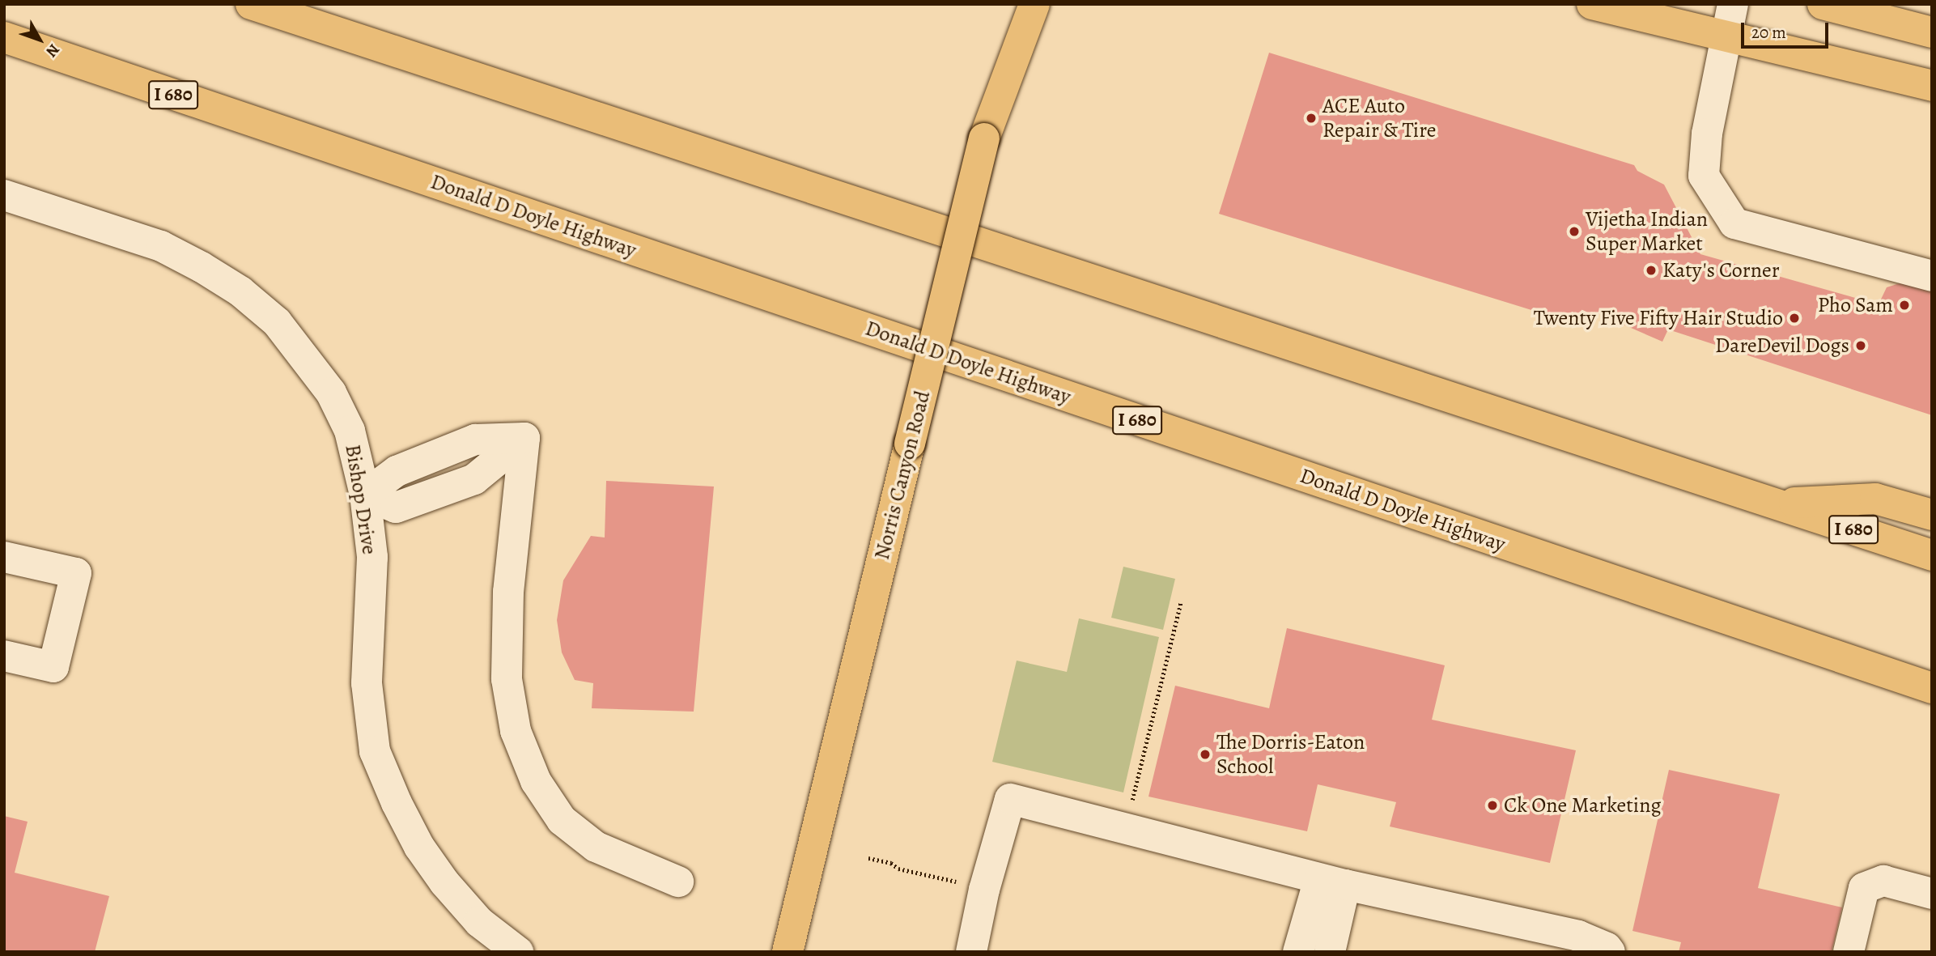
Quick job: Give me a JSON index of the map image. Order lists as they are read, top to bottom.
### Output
{
  "streets": {
    "main road": ["I 680", "Donald D Doyle Highway", "Norris Canyon Road"],
    "street": ["Bishop Drive"]
  },
  "places": [
    "ACE Auto Repair & Tire",
    "Vijetha Indian Super Market",
    "Katy's Corner",
    "Pho Sam",
    "Twenty Five Fifty Hair Studio",
    "DareDevil Dogs",
    "The Dorris-Eaton School",
    "Ck One Marketing"
  ],
  "scale_bar": "20 m",
  "north": "bottom right"
}
